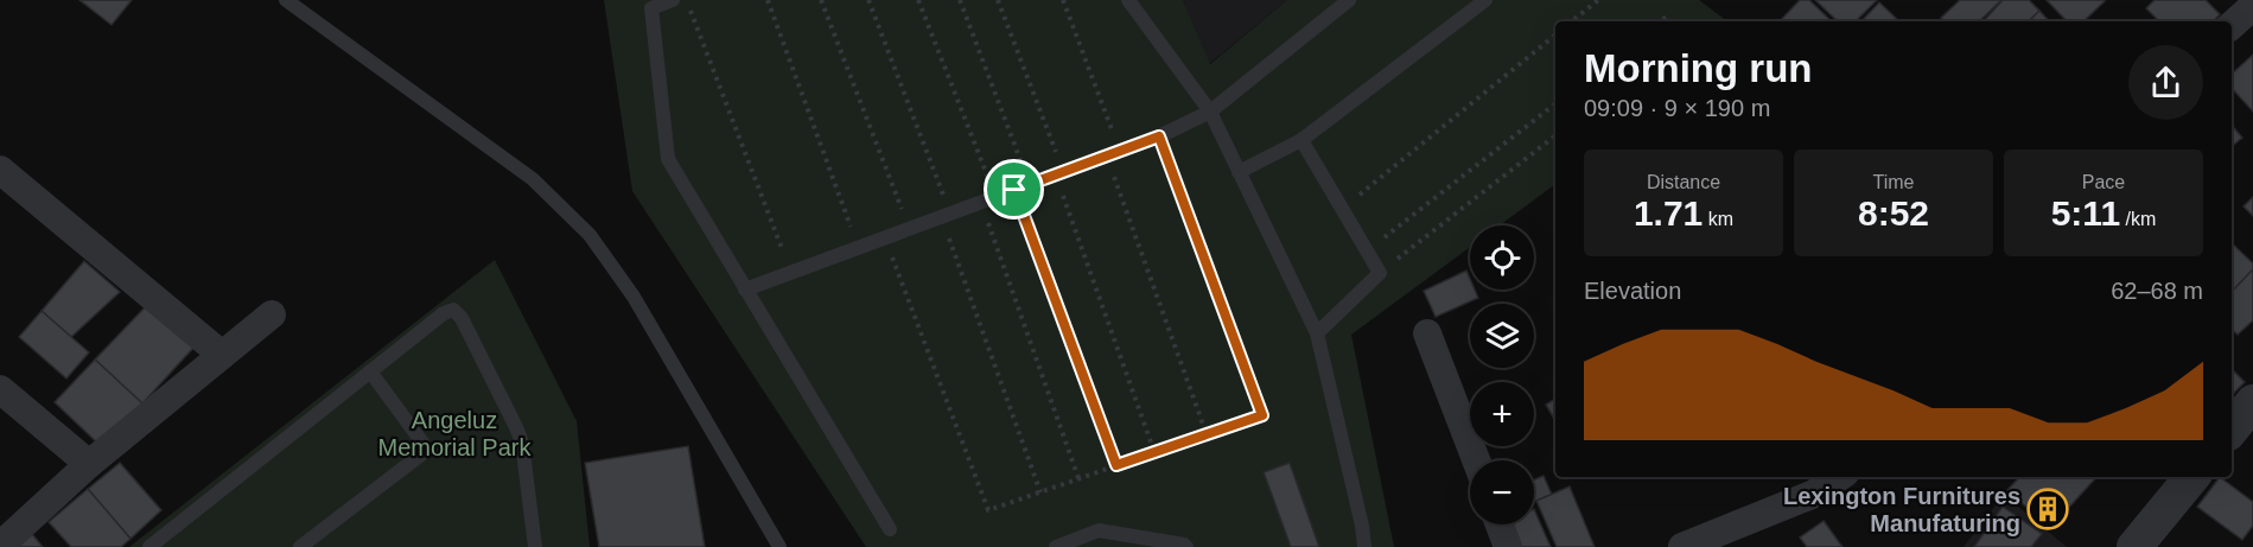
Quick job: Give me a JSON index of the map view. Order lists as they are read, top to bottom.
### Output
{
  "parks": ["Angeluz Memorial Park"],
  "places": {
    "building": ["Lexington Furnitures Manufaturing"]
  },
  "page": {
    "heading": ["Morning run", "09:09 · 9 × 190 m"],
    "stats": [
      ["Distance", "1.71 km"],
      ["Time", "8:52"],
      ["Pace", "5:11 /km"]
    ],
    "map_buttons": ["+", "−"],
    "chart": ["Elevation", "62–68 m"]
  }
}
